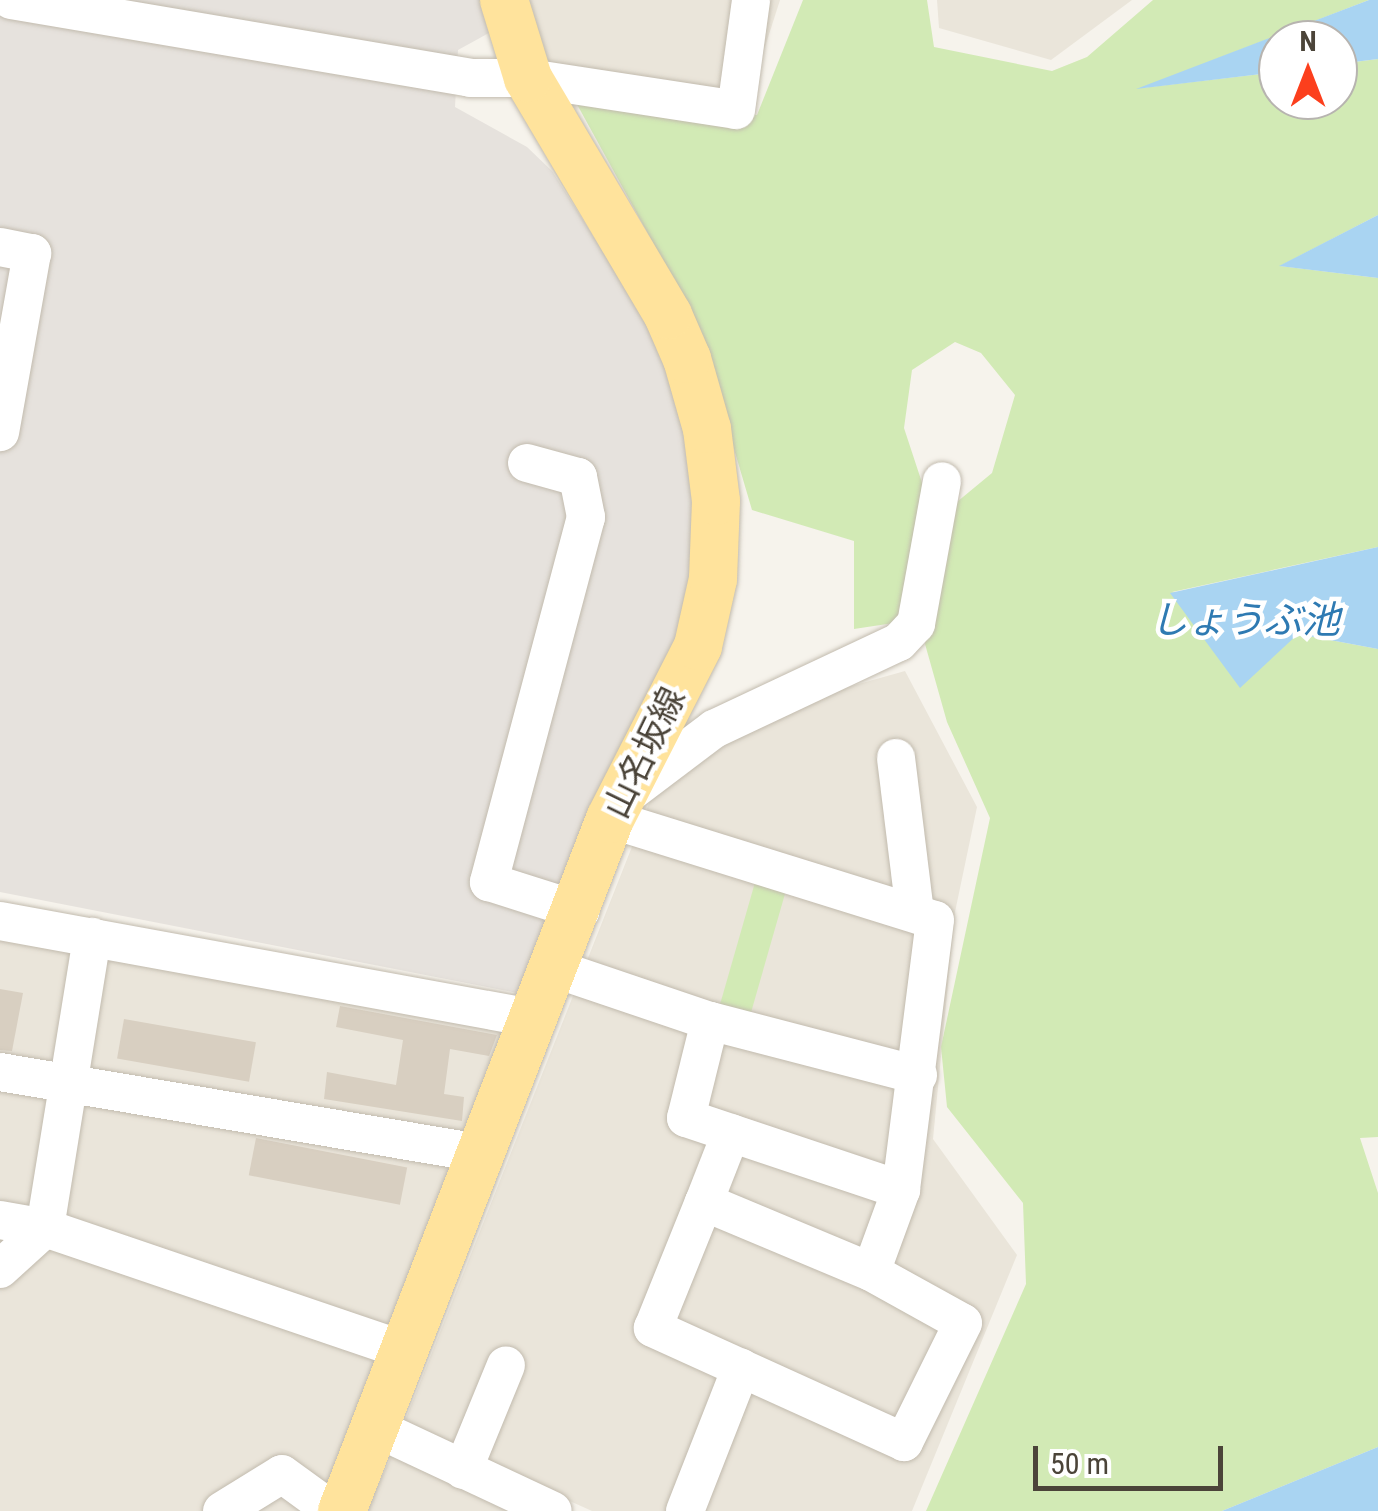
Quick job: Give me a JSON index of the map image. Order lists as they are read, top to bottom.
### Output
{
  "streets": {
    "main road": ["山名坂線"]
  },
  "water": ["しょうぶ池"],
  "scale_bar": "50 m",
  "north": "top"
}
